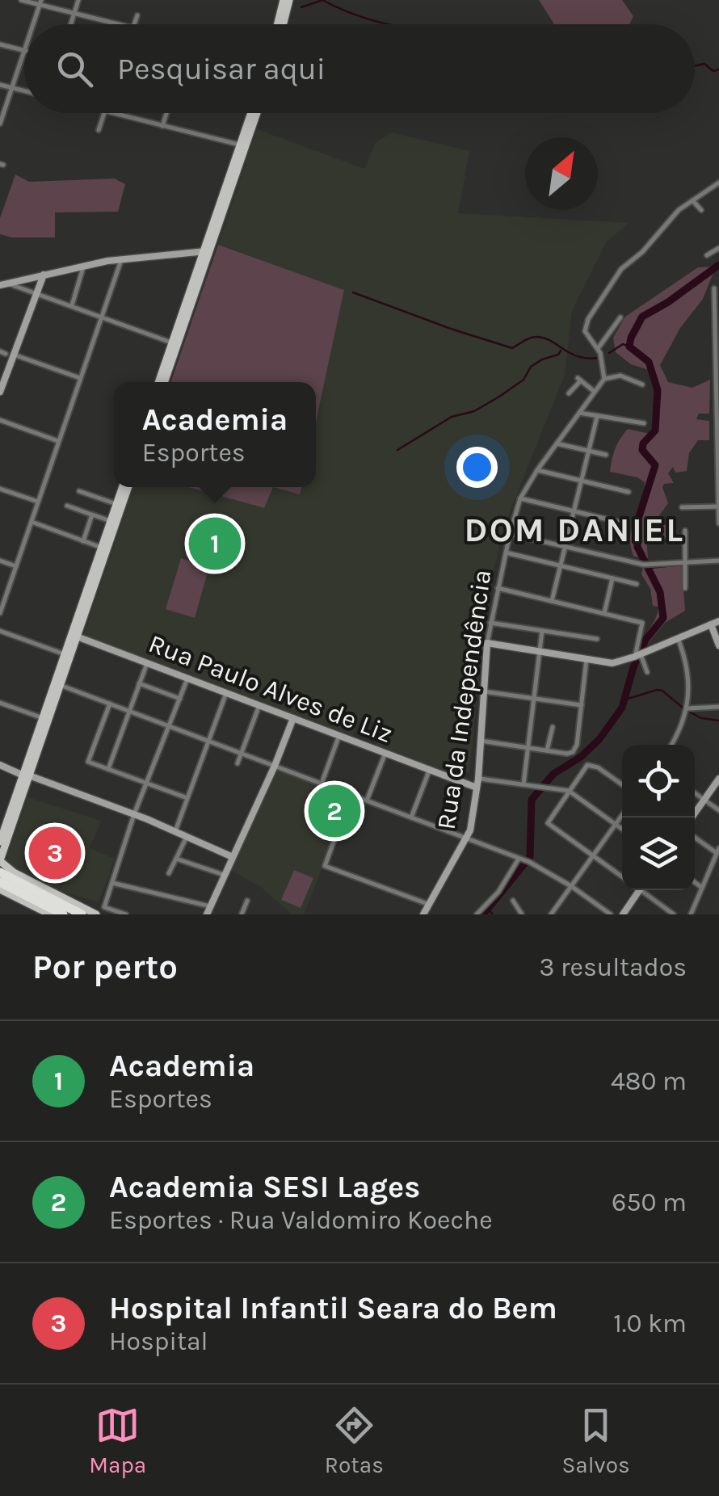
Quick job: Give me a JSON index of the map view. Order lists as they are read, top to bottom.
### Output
{
  "streets": {
    "street": ["Rua Paulo Alves de Liz", "Rua da Independência"]
  },
  "crossings": [
    ["Rua Paulo Alves de Liz", "Rua da Independência"]
  ],
  "districts": ["DOM DANIEL"],
  "north": "top right",
  "page": {
    "search": "Pesquisar aqui",
    "popup": ["Academia", "Esportes"],
    "pins": ["1", "2", "3"],
    "heading": ["Por perto", "3 resultados"],
    "list": [
      {
        "mark": "1",
        "name": "Academia",
        "note": "Esportes",
        "value": "480 m"
      },
      {
        "mark": "2",
        "name": "Academia SESI Lages",
        "note": "Esportes · Rua Valdomiro Koeche",
        "value": "650 m"
      },
      {
        "mark": "3",
        "name": "Hospital Infantil Seara do Bem",
        "note": "Hospital",
        "value": "1.0 km"
      }
    ],
    "nav": ["Mapa", "Rotas", "Salvos"]
  }
}
